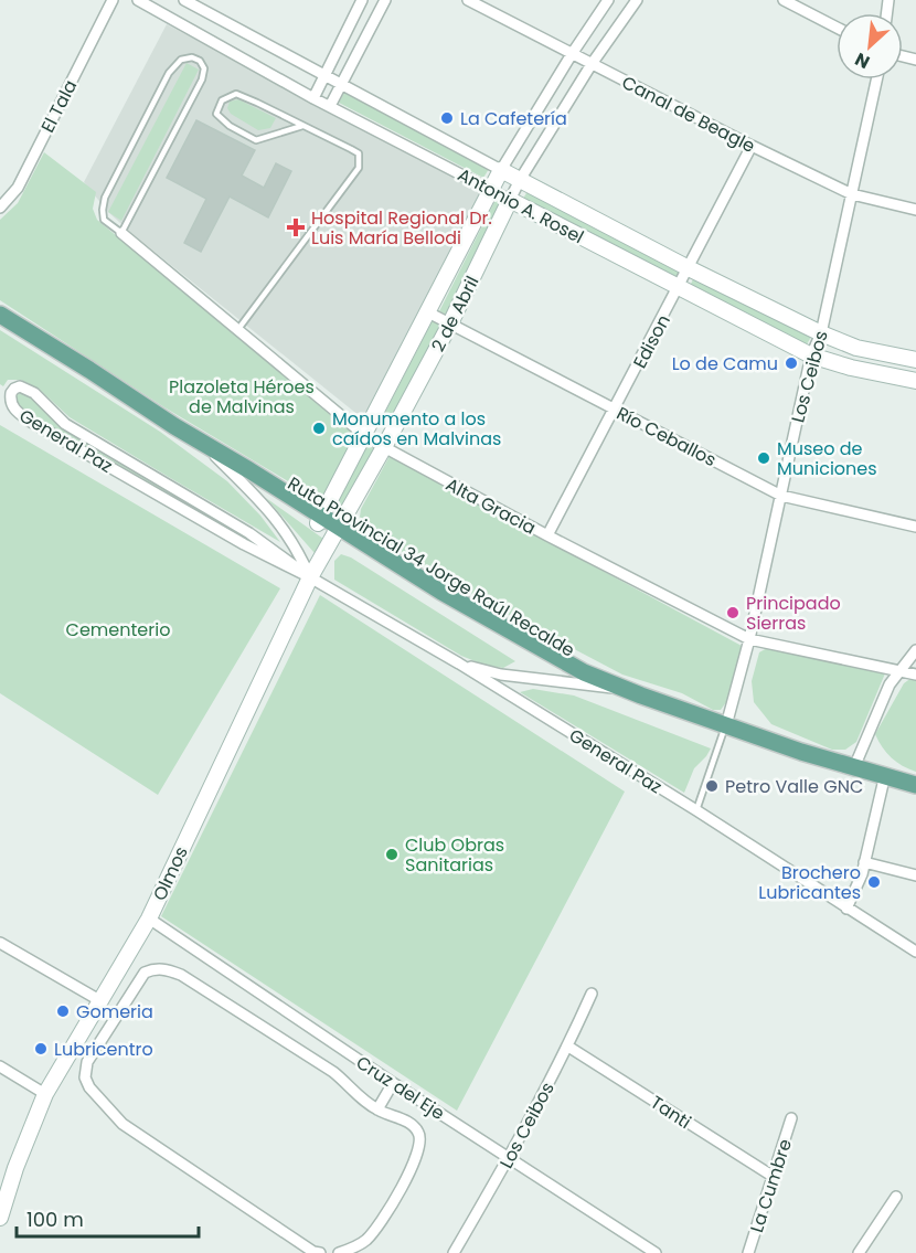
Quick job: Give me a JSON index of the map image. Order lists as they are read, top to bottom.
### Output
{
  "streets": {
    "main road": ["Ruta Provincial 34 Jorge Raúl Recalde"],
    "street": [
      "El Tala",
      "Canal de Beagle",
      "Antonio A. Rosel",
      "2 de Abril",
      "Edison",
      "Los Ceibos",
      "Río Ceballos",
      "General Paz",
      "Alta Gracia",
      "Olmos",
      "Cruz del Eje",
      "Tanti",
      "La Cumbre"
    ]
  },
  "crossings": [
    ["Canal de Beagle", "2 de Abril"],
    ["Canal de Beagle", "Edison"],
    ["Canal de Beagle", "Los Ceibos"],
    ["Antonio A. Rosel", "2 de Abril"],
    ["Antonio A. Rosel", "Edison"],
    ["Antonio A. Rosel", "Los Ceibos"],
    ["2 de Abril", "Río Ceballos"],
    ["2 de Abril", "Alta Gracia"],
    ["2 de Abril", "Ruta Provincial 34 Jorge Raúl Recalde"],
    ["2 de Abril", "Olmos"],
    ["Edison", "Río Ceballos"],
    ["Edison", "Alta Gracia"],
    ["Los Ceibos", "Río Ceballos"],
    ["Los Ceibos", "Alta Gracia"],
    ["Los Ceibos", "Ruta Provincial 34 Jorge Raúl Recalde"],
    ["Los Ceibos", "Cruz del Eje"],
    ["Los Ceibos", "Tanti"],
    ["General Paz", "Olmos"],
    ["Ruta Provincial 34 Jorge Raúl Recalde", "Olmos"],
    ["Olmos", "Cruz del Eje"],
    ["Tanti", "La Cumbre"]
  ],
  "parks": ["Plazoleta Héroes de Malvinas", "Cementerio"],
  "places": {
    "other": [
      "La Cafetería",
      "Lo de Camu",
      "Monumento a los caídos en Malvinas",
      "Museo de Municiones",
      "Principado Sierras",
      "Petro Valle GNC",
      "Club Obras Sanitarias",
      "Brochero Lubricantes",
      "Gomeria",
      "Lubricentro"
    ],
    "health": ["Hospital Regional Dr. Luis María Bellodi"]
  },
  "scale_bar": "100 m",
  "north": "bottom left"
}
